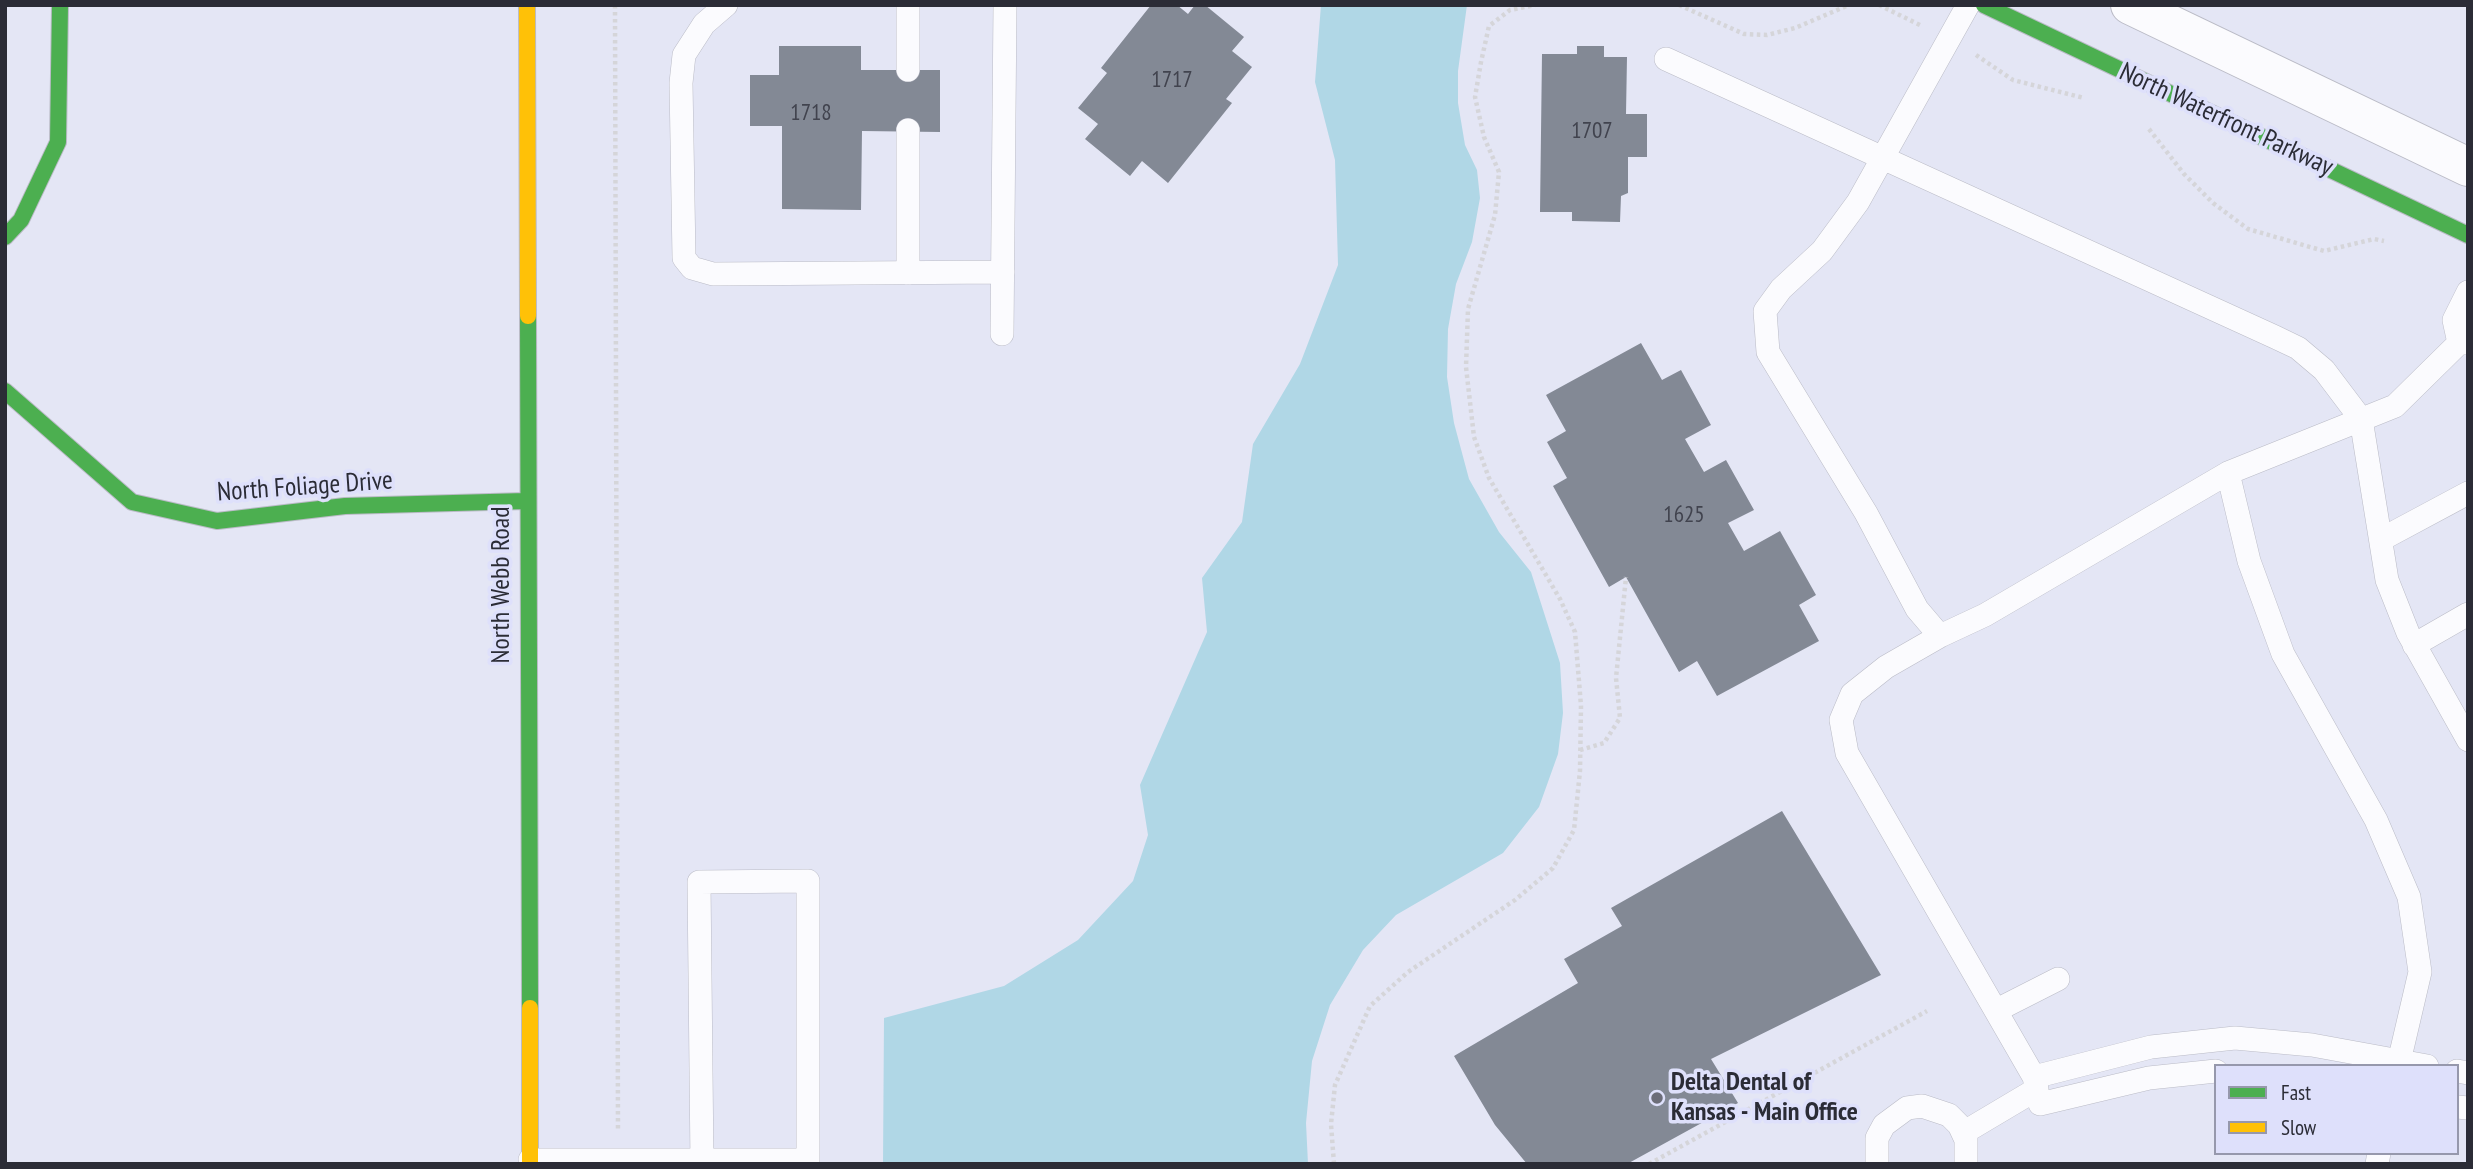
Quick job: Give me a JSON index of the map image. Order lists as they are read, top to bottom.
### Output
{
  "streets": {
    "street": ["North Waterfront Parkway", "North Foliage Drive", "North Webb Road"]
  },
  "crossings": [
    ["North Foliage Drive", "North Webb Road"]
  ],
  "places": ["Delta Dental of Kansas - Main Office"],
  "house_numbers": [
    "1717",
    "1718",
    "1707",
    "1625"
  ],
  "legend": ["Fast", "Slow"]
}
